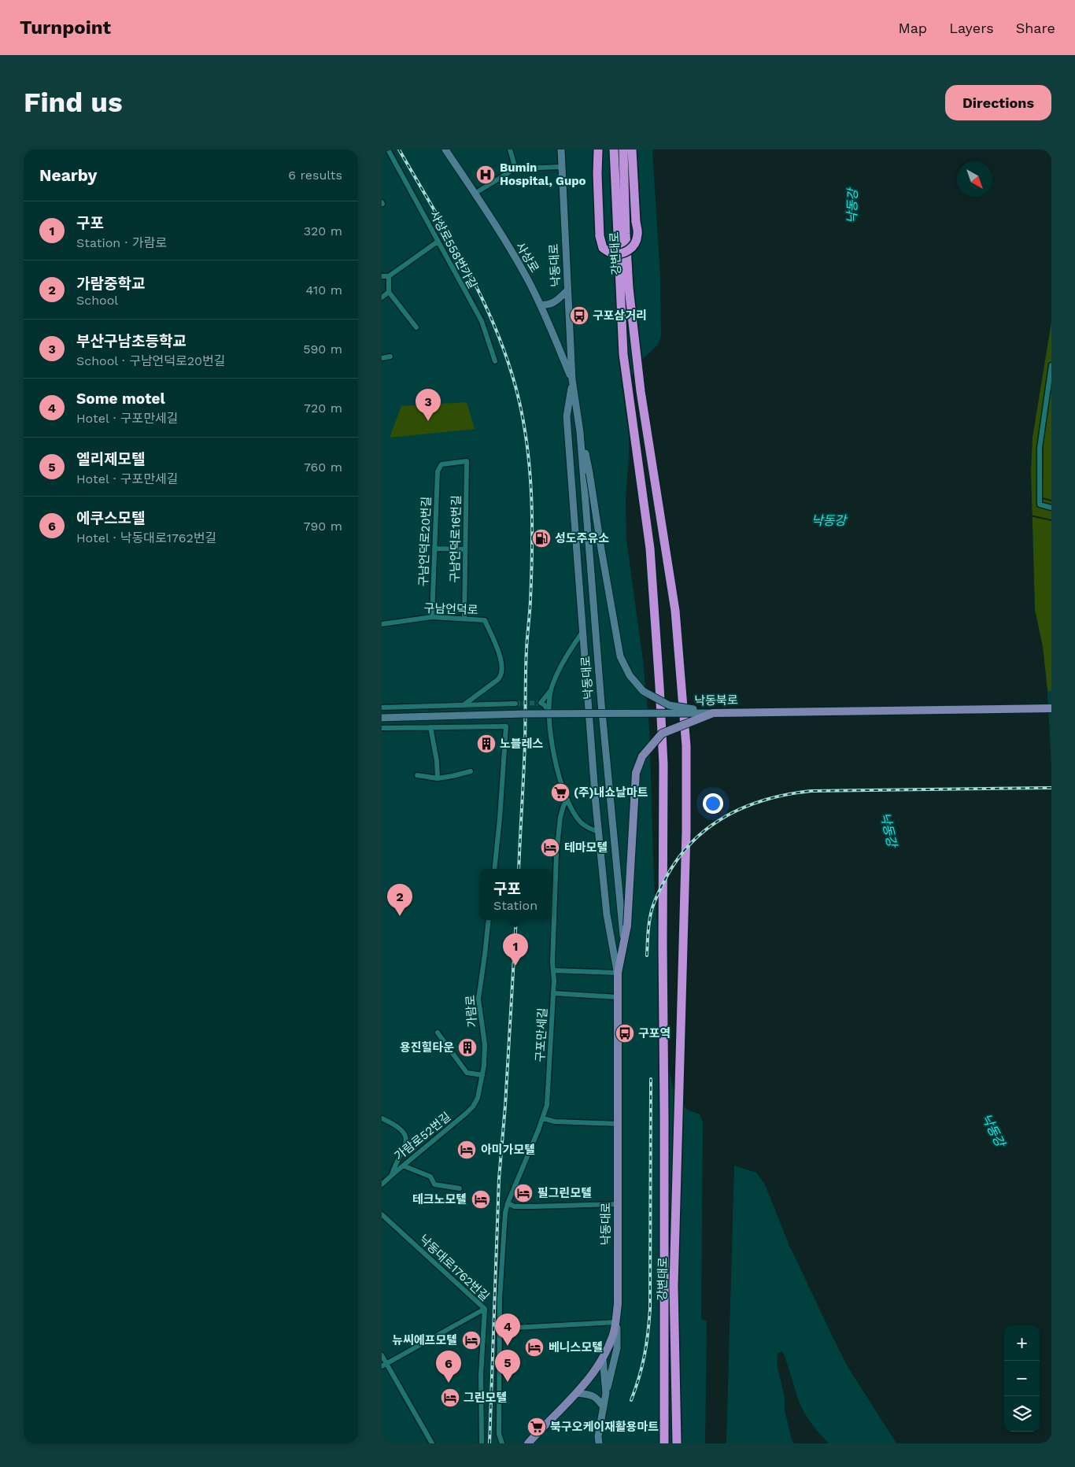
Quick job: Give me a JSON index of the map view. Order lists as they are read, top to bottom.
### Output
{
  "streets": {
    "highway": ["강변대로"],
    "main road": ["사상로", "낙동대로", "낙동북로"],
    "street": [
      "사상로558번가길",
      "구남언덕로16번길",
      "구남언덕로20번길",
      "구남언덕로",
      "가람로",
      "구포만세길",
      "가람로52번길",
      "낙동대로1762번길"
    ]
  },
  "crossings": [
    ["사상로", "낙동대로"],
    ["구남언덕로16번길", "구남언덕로20번길"],
    ["구남언덕로16번길", "구남언덕로"],
    ["구남언덕로20번길", "구남언덕로"],
    ["가람로", "가람로52번길"]
  ],
  "water": ["낙동강"],
  "places": {
    "hospital": ["Bumin Hospital, Gupo"],
    "bus stop": ["구포삼거리", "구포역"],
    "fuel station": ["성도주유소"],
    "building": ["노블레스", "용진힐타운"],
    "supermarket": ["(주)내쇼날마트", "북구오케이재활용마트"],
    "hotel": [
      "테마모텔",
      "아미가모텔",
      "필그린모텔",
      "테크노모텔",
      "뉴씨에프모텔",
      "베니스모텔",
      "그린모텔"
    ]
  },
  "north": "bottom right",
  "page": {
    "header": "Turnpoint",
    "nav": ["Map", "Layers", "Share"],
    "buttons": "Directions",
    "title": "Find us",
    "heading": ["Nearby", "6 results"],
    "list": [
      {
        "mark": "1",
        "name": "구포",
        "note": "Station · 가람로",
        "value": "320 m"
      },
      {
        "mark": "2",
        "name": "가람중학교",
        "note": "School",
        "value": "410 m"
      },
      {
        "mark": "3",
        "name": "부산구남초등학교",
        "note": "School · 구남언덕로20번길",
        "value": "590 m"
      },
      {
        "mark": "4",
        "name": "Some motel",
        "note": "Hotel · 구포만세길",
        "value": "720 m"
      },
      {
        "mark": "5",
        "name": "엘리제모텔",
        "note": "Hotel · 구포만세길",
        "value": "760 m"
      },
      {
        "mark": "6",
        "name": "에쿠스모텔",
        "note": "Hotel · 낙동대로1762번길",
        "value": "790 m"
      }
    ],
    "pins": [
      "3",
      "2",
      "1",
      "4",
      "5",
      "6"
    ],
    "popup": ["구포", "Station"],
    "map_buttons": ["+", "−"]
  }
}
